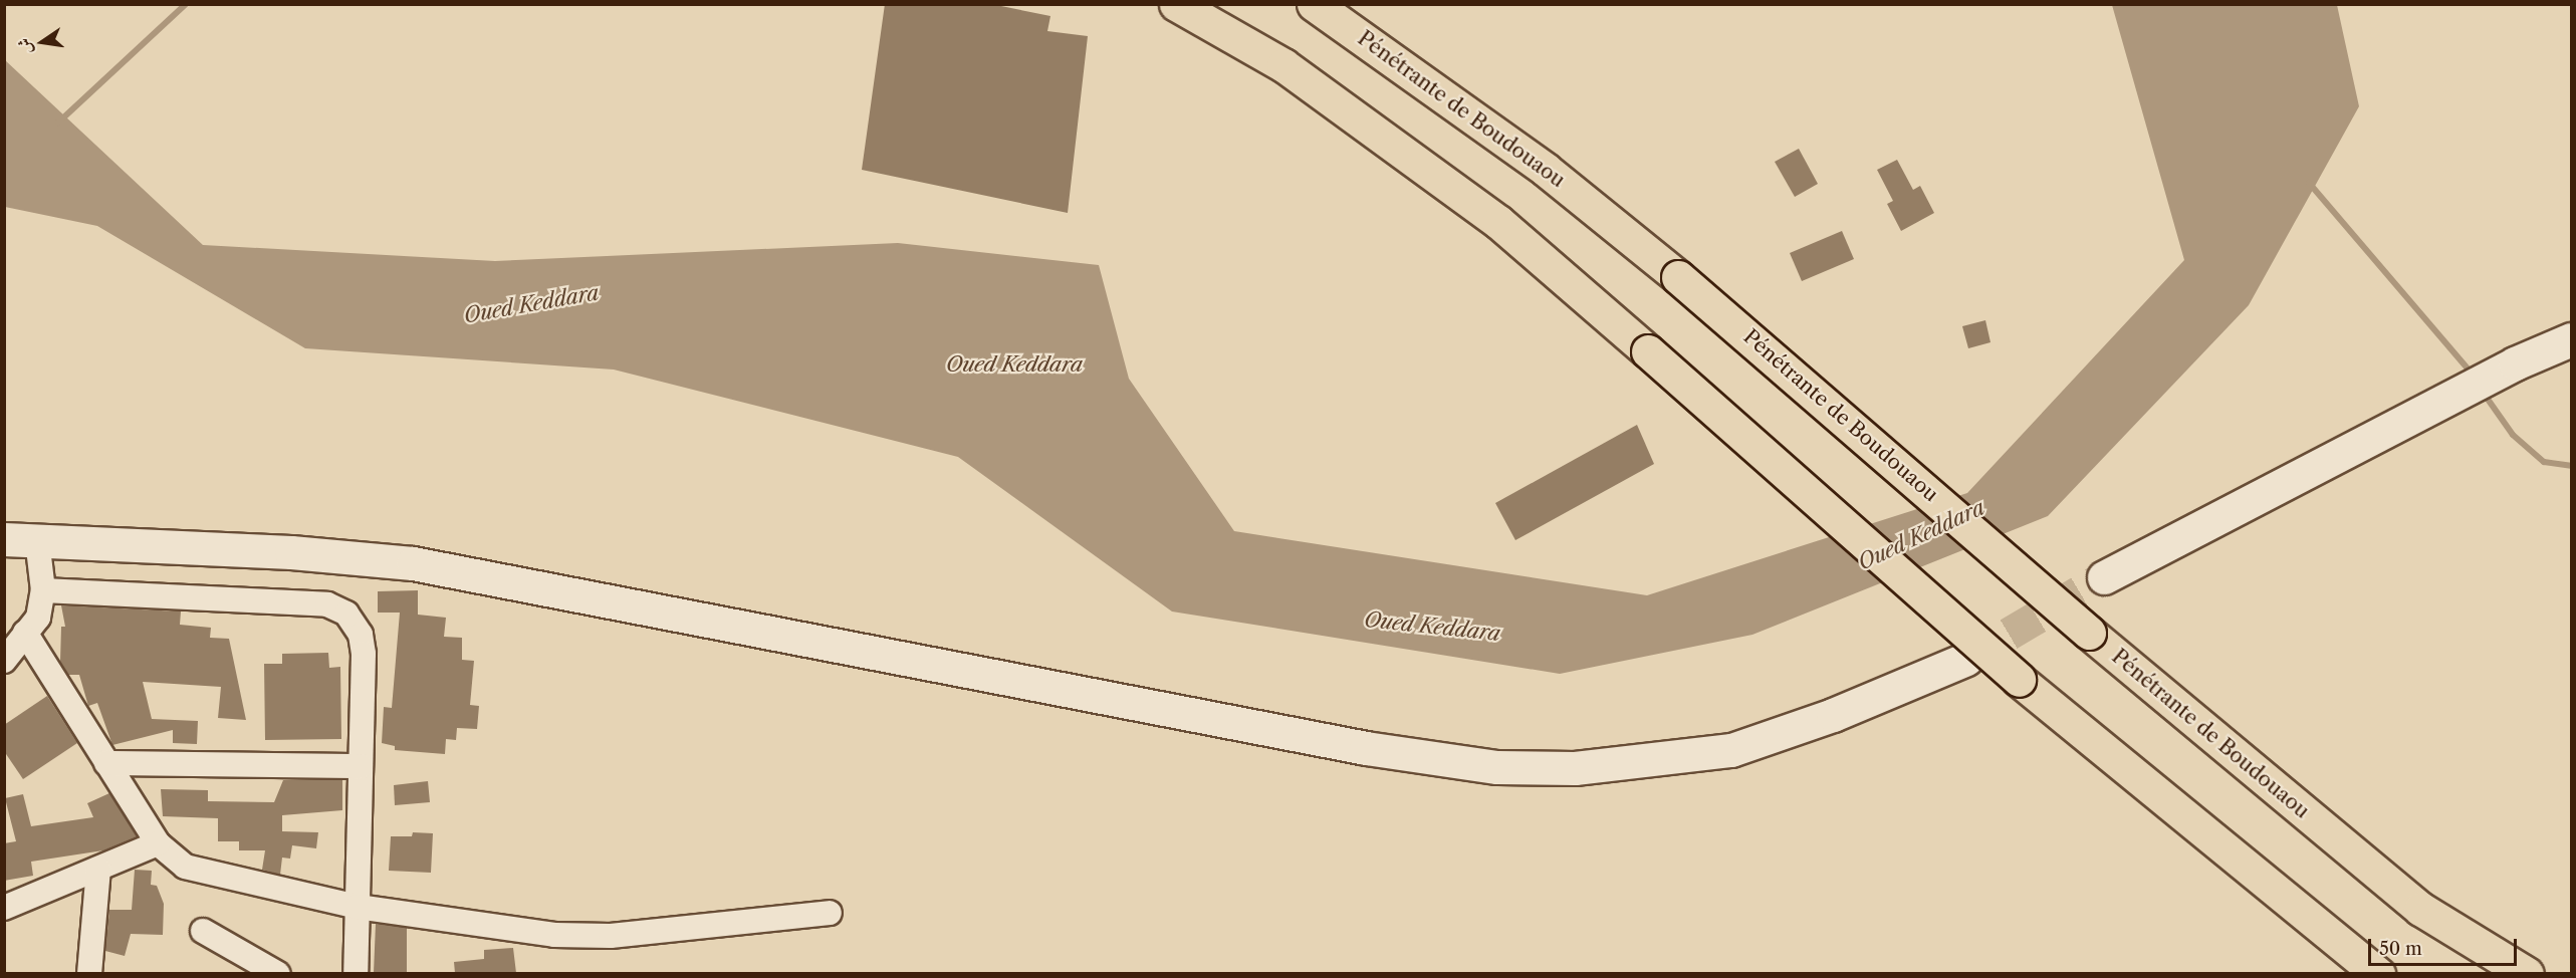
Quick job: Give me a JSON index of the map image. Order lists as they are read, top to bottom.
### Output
{
  "streets": {
    "highway": ["Pénétrante de Boudouaou"]
  },
  "water": ["Oued Keddara"],
  "scale_bar": "50 m",
  "north": "left"
}
